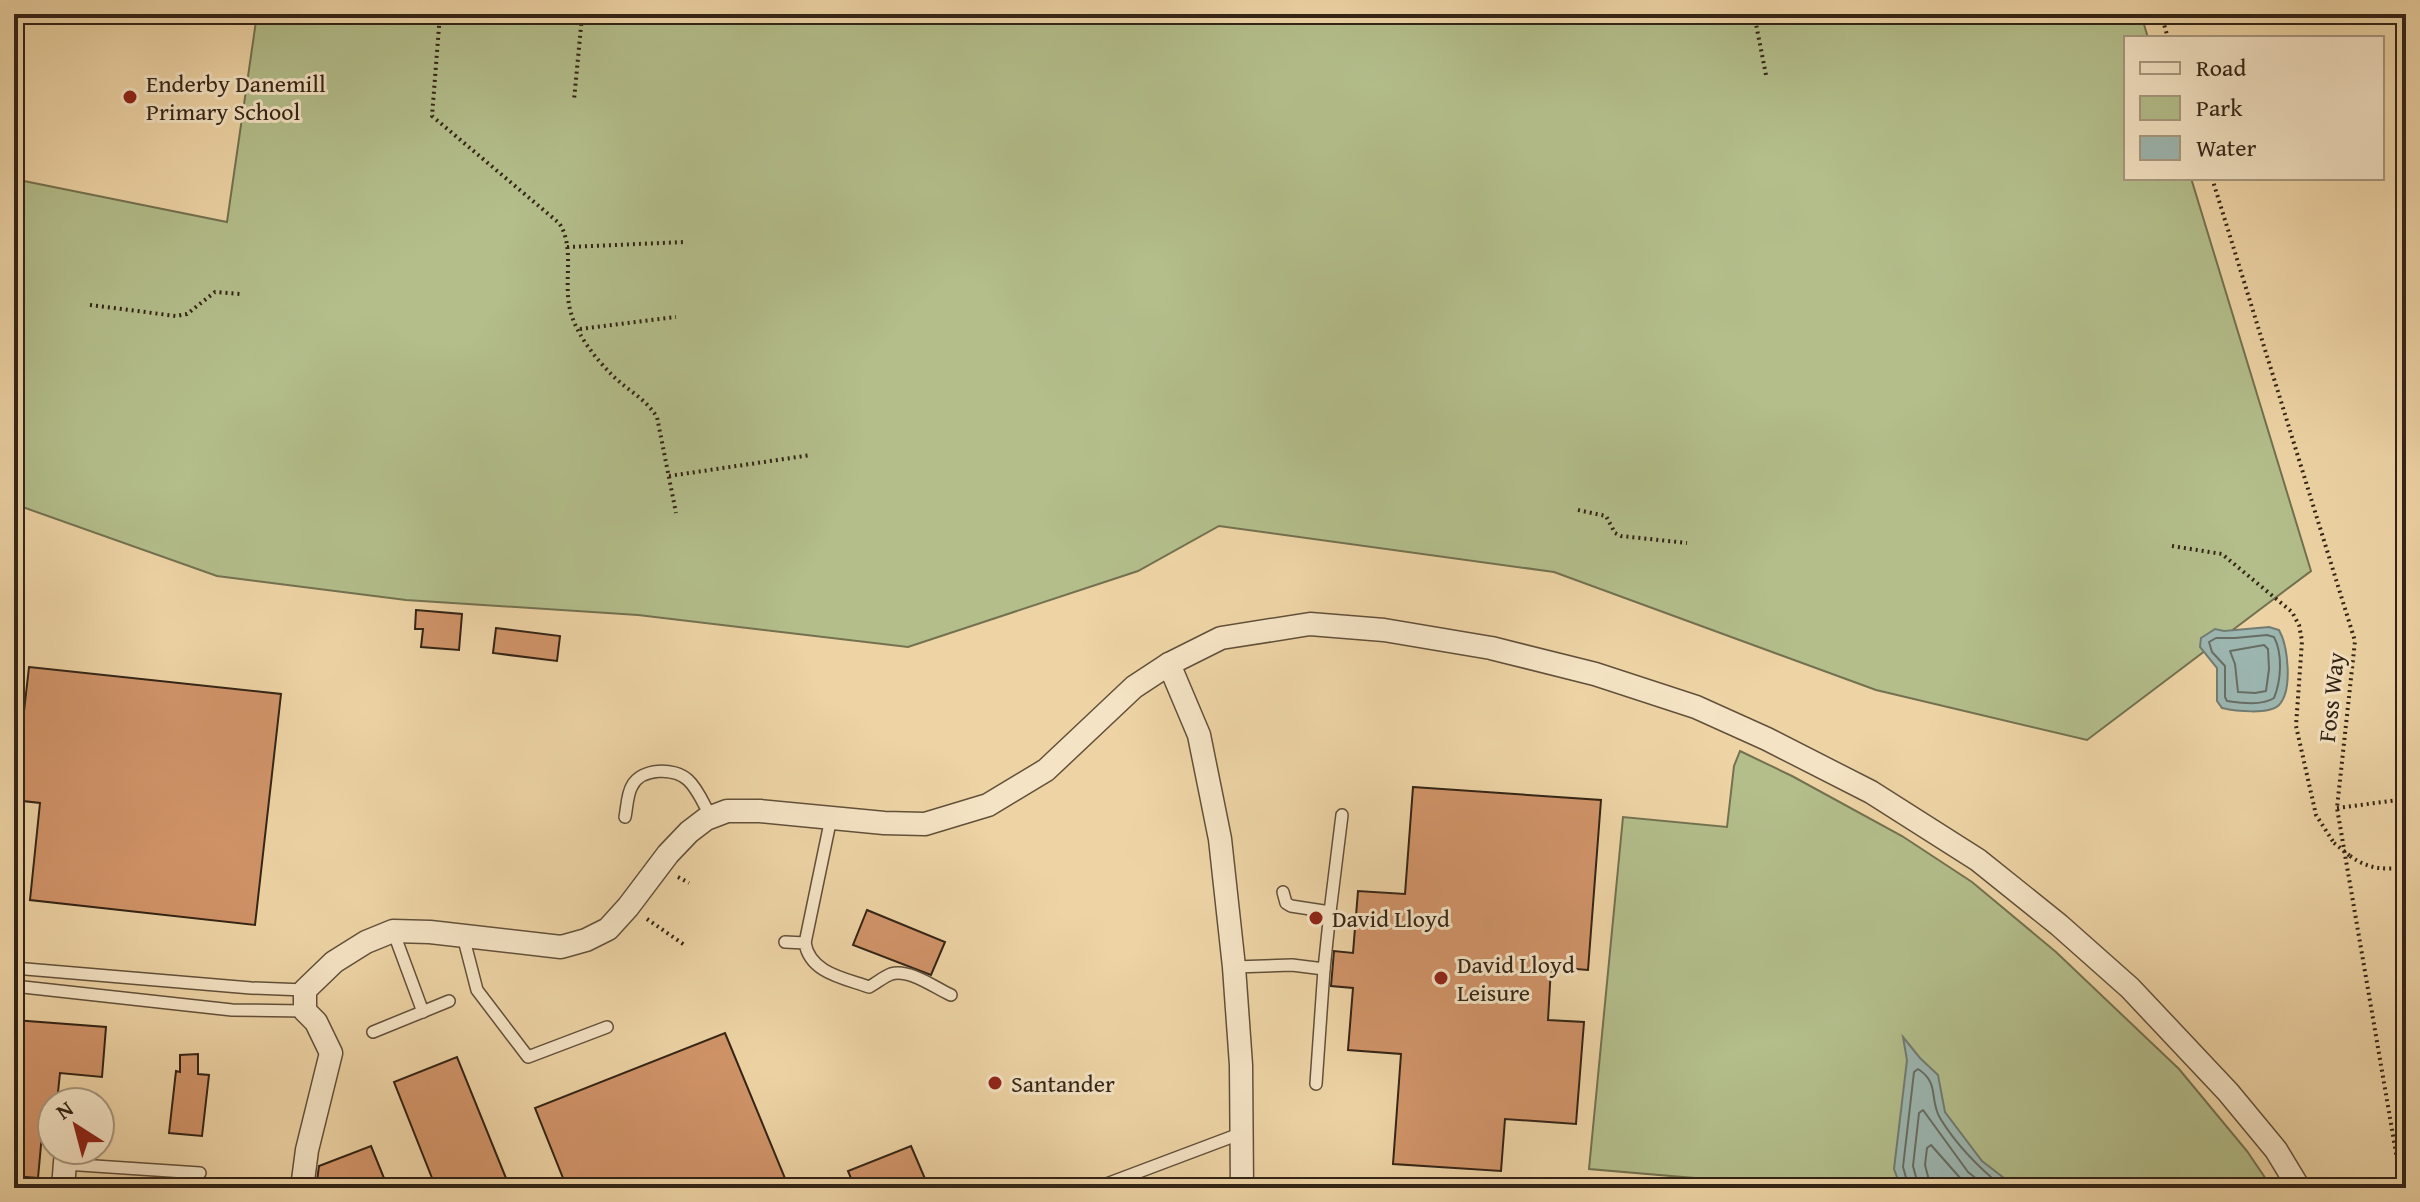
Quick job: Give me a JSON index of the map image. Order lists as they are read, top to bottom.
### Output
{
  "streets": {
    "path": ["Foss Way"]
  },
  "places": [
    "Enderby Danemill Primary School",
    "David Lloyd",
    "David Lloyd Leisure",
    "Santander"
  ],
  "legend": ["Road", "Park", "Water"],
  "north": "top left"
}
